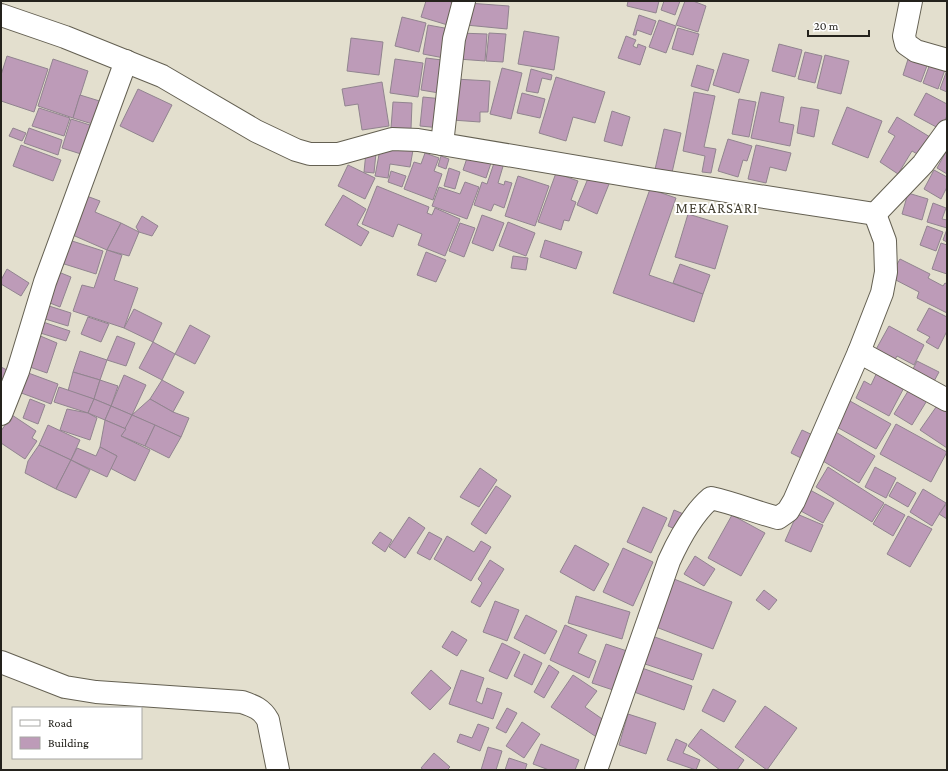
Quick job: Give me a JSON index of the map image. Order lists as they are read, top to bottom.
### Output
{
  "districts": ["MEKARSARI"],
  "legend": ["Road", "Building"],
  "scale_bar": "20 m"
}
